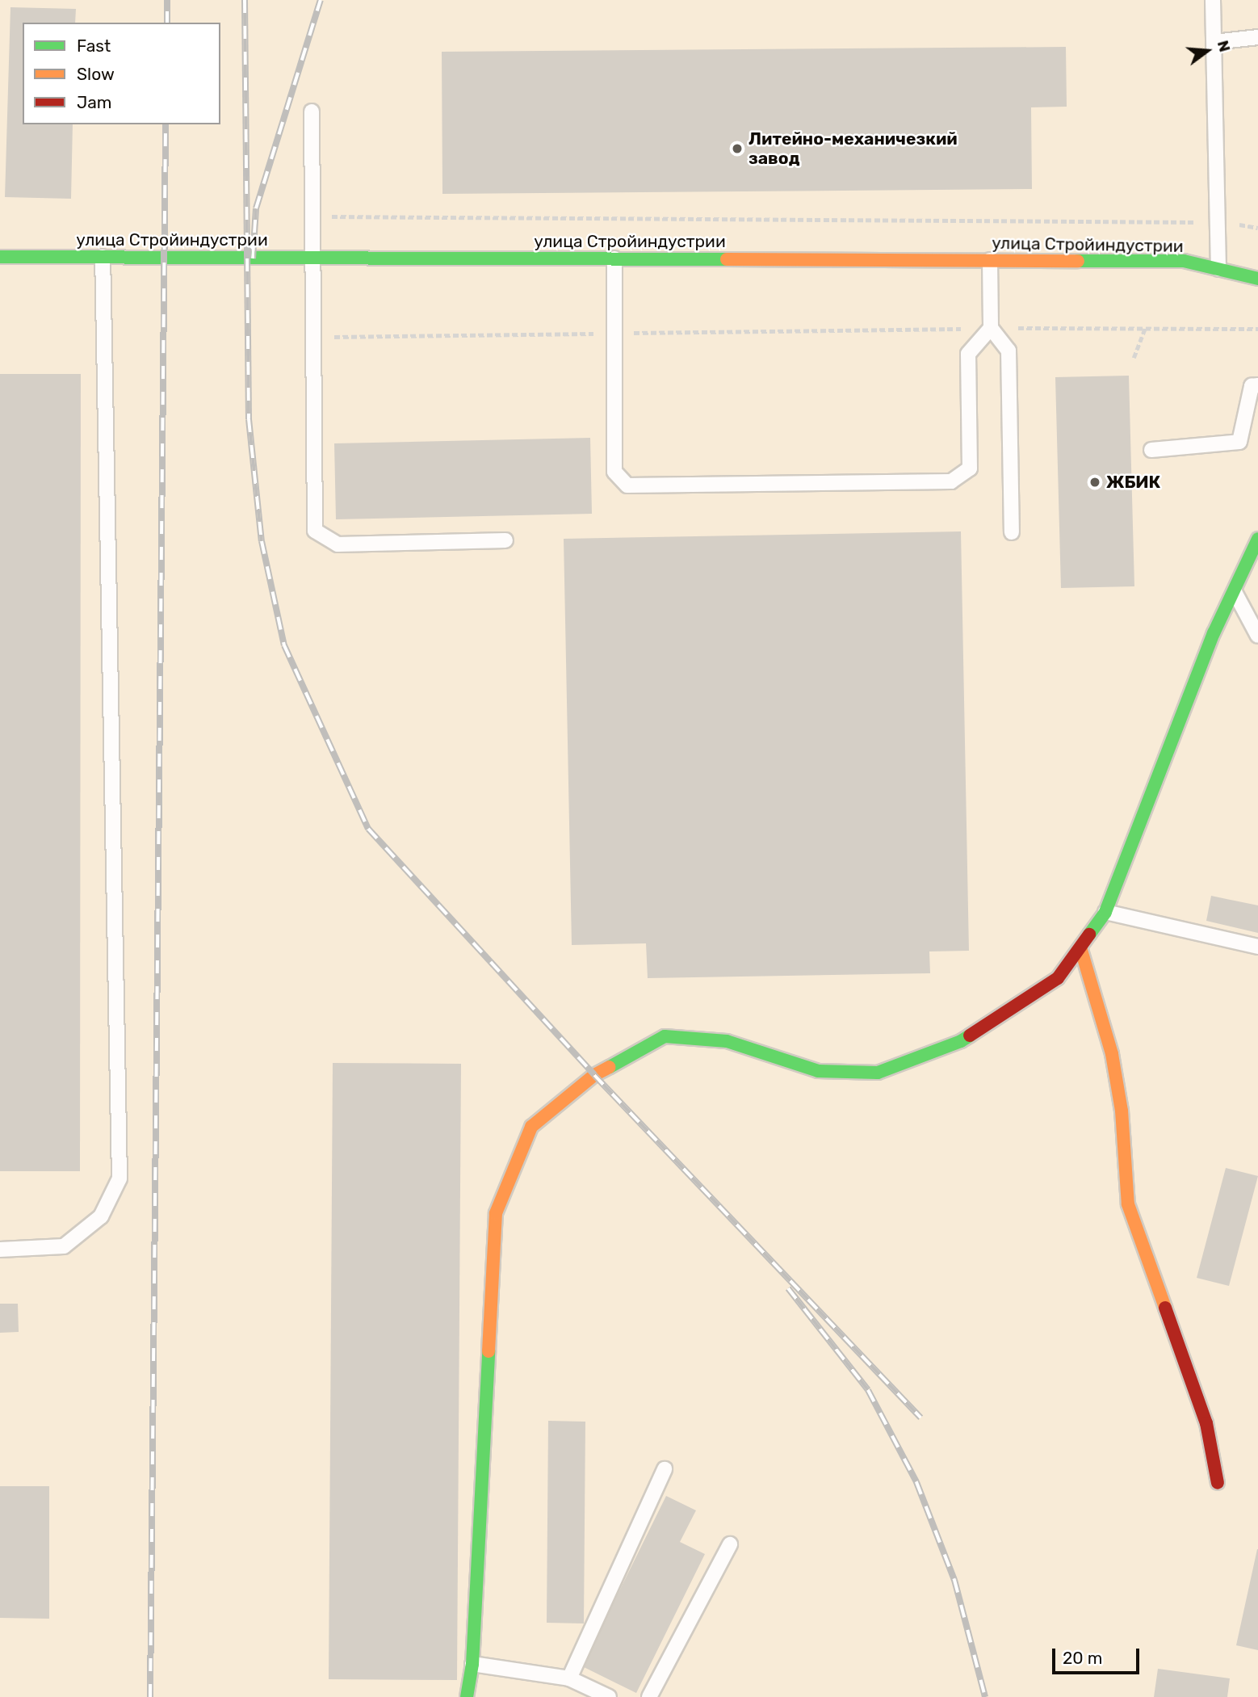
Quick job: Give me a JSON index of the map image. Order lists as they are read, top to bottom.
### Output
{
  "streets": {
    "street": ["улица Стройиндустрии"]
  },
  "places": ["Литейно-механичезкий завод", "ЖБИК"],
  "legend": ["Fast", "Slow", "Jam"],
  "scale_bar": "20 m",
  "north": "right"
}
